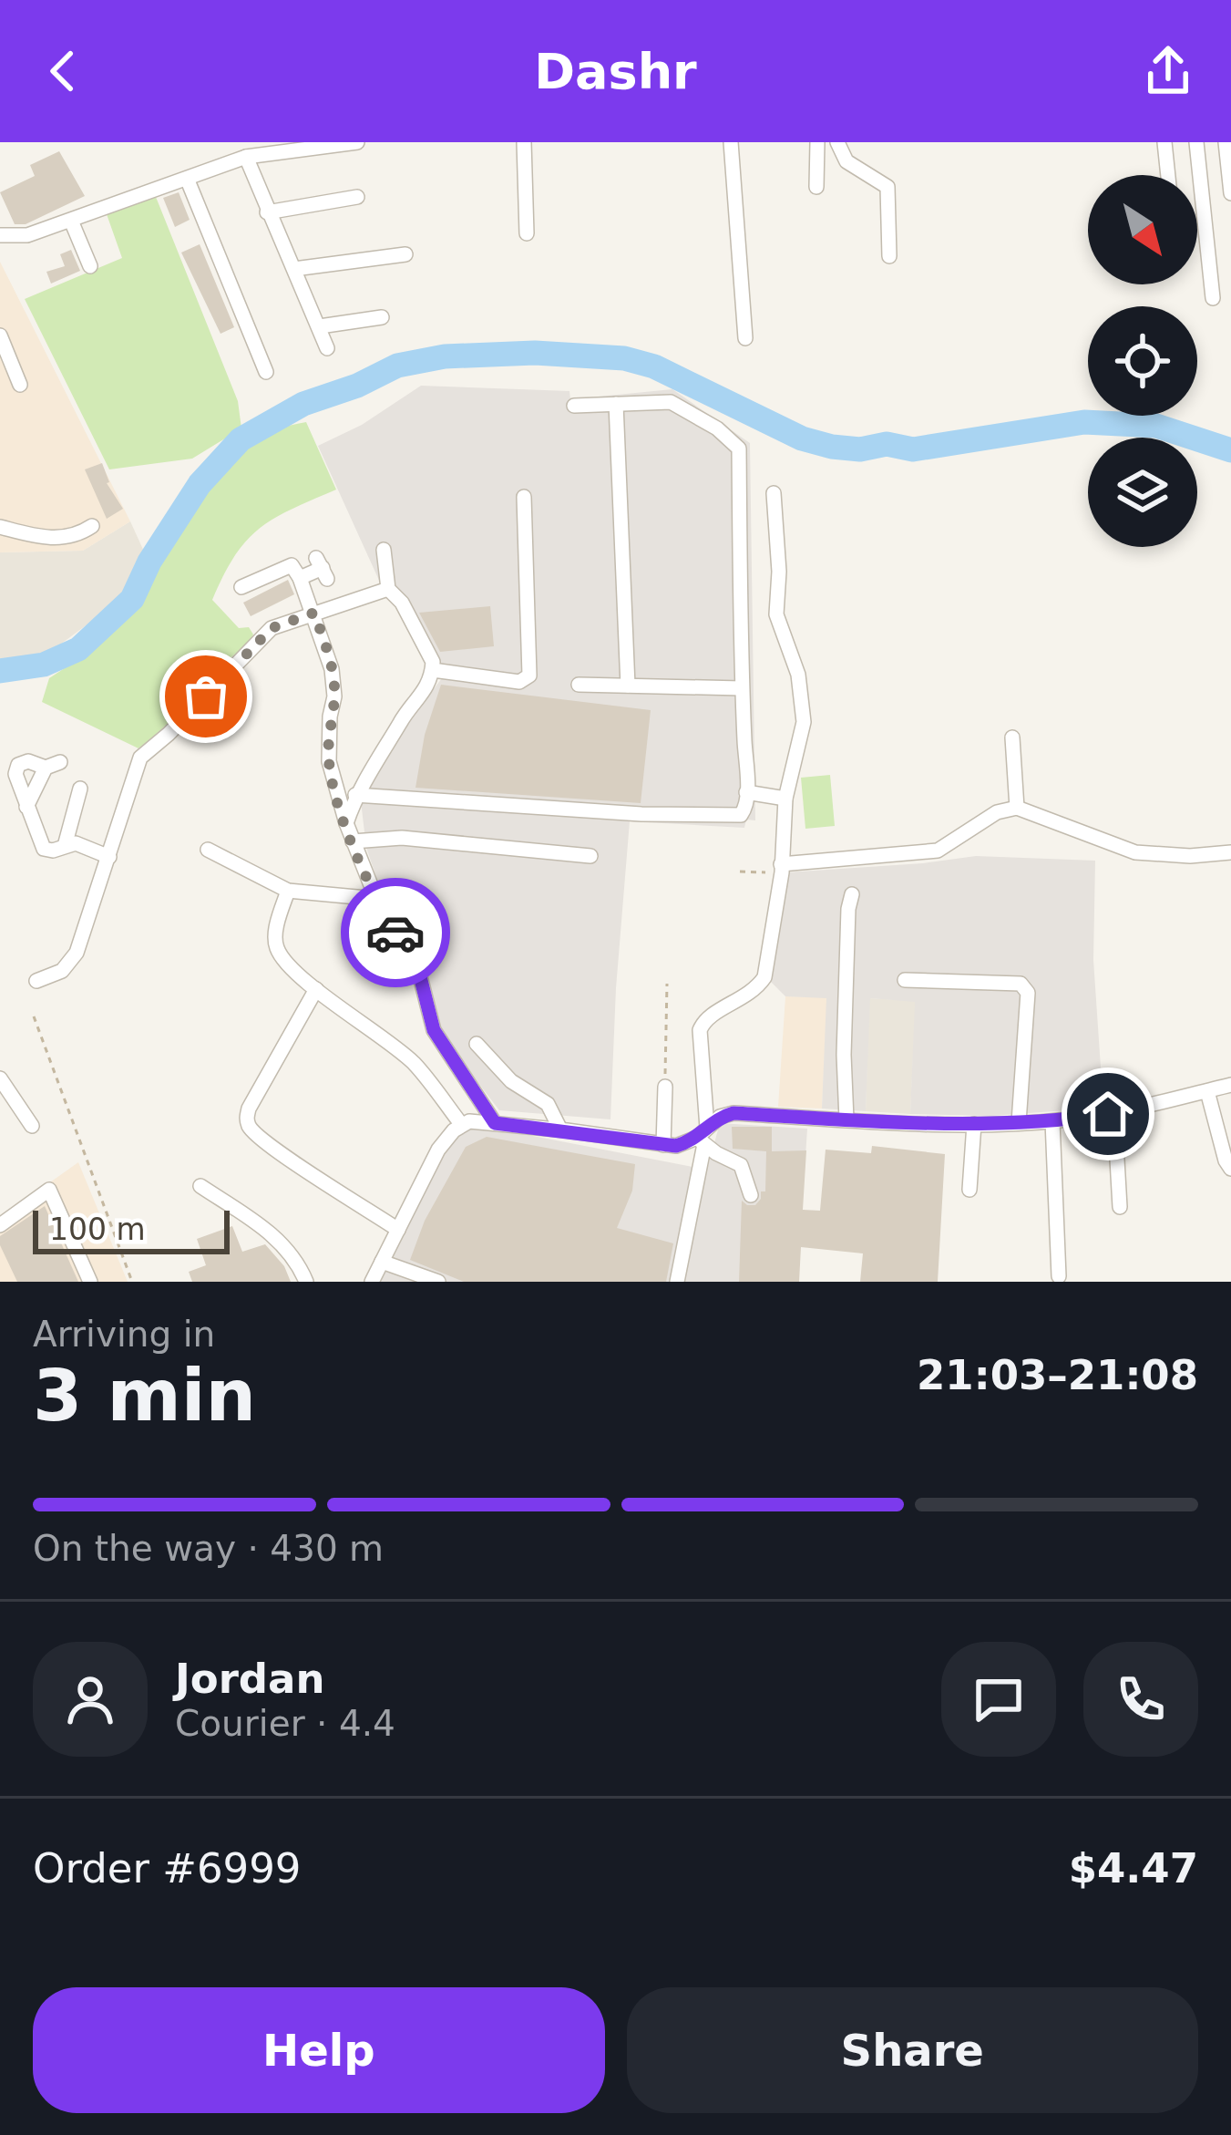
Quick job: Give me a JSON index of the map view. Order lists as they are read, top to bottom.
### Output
{
  "scale_bar": "100 m",
  "north": "bottom right",
  "page": {
    "header": "Dashr",
    "scale": "100 m",
    "heading": ["3 min", "Arriving in", "21:03–21:08"],
    "panel": [
      "Jordan",
      "Courier · 4.4",
      "Order #6999",
      "$4.47"
    ],
    "bar": "On the way · 430 m",
    "buttons": ["Help", "Share"]
  }
}
